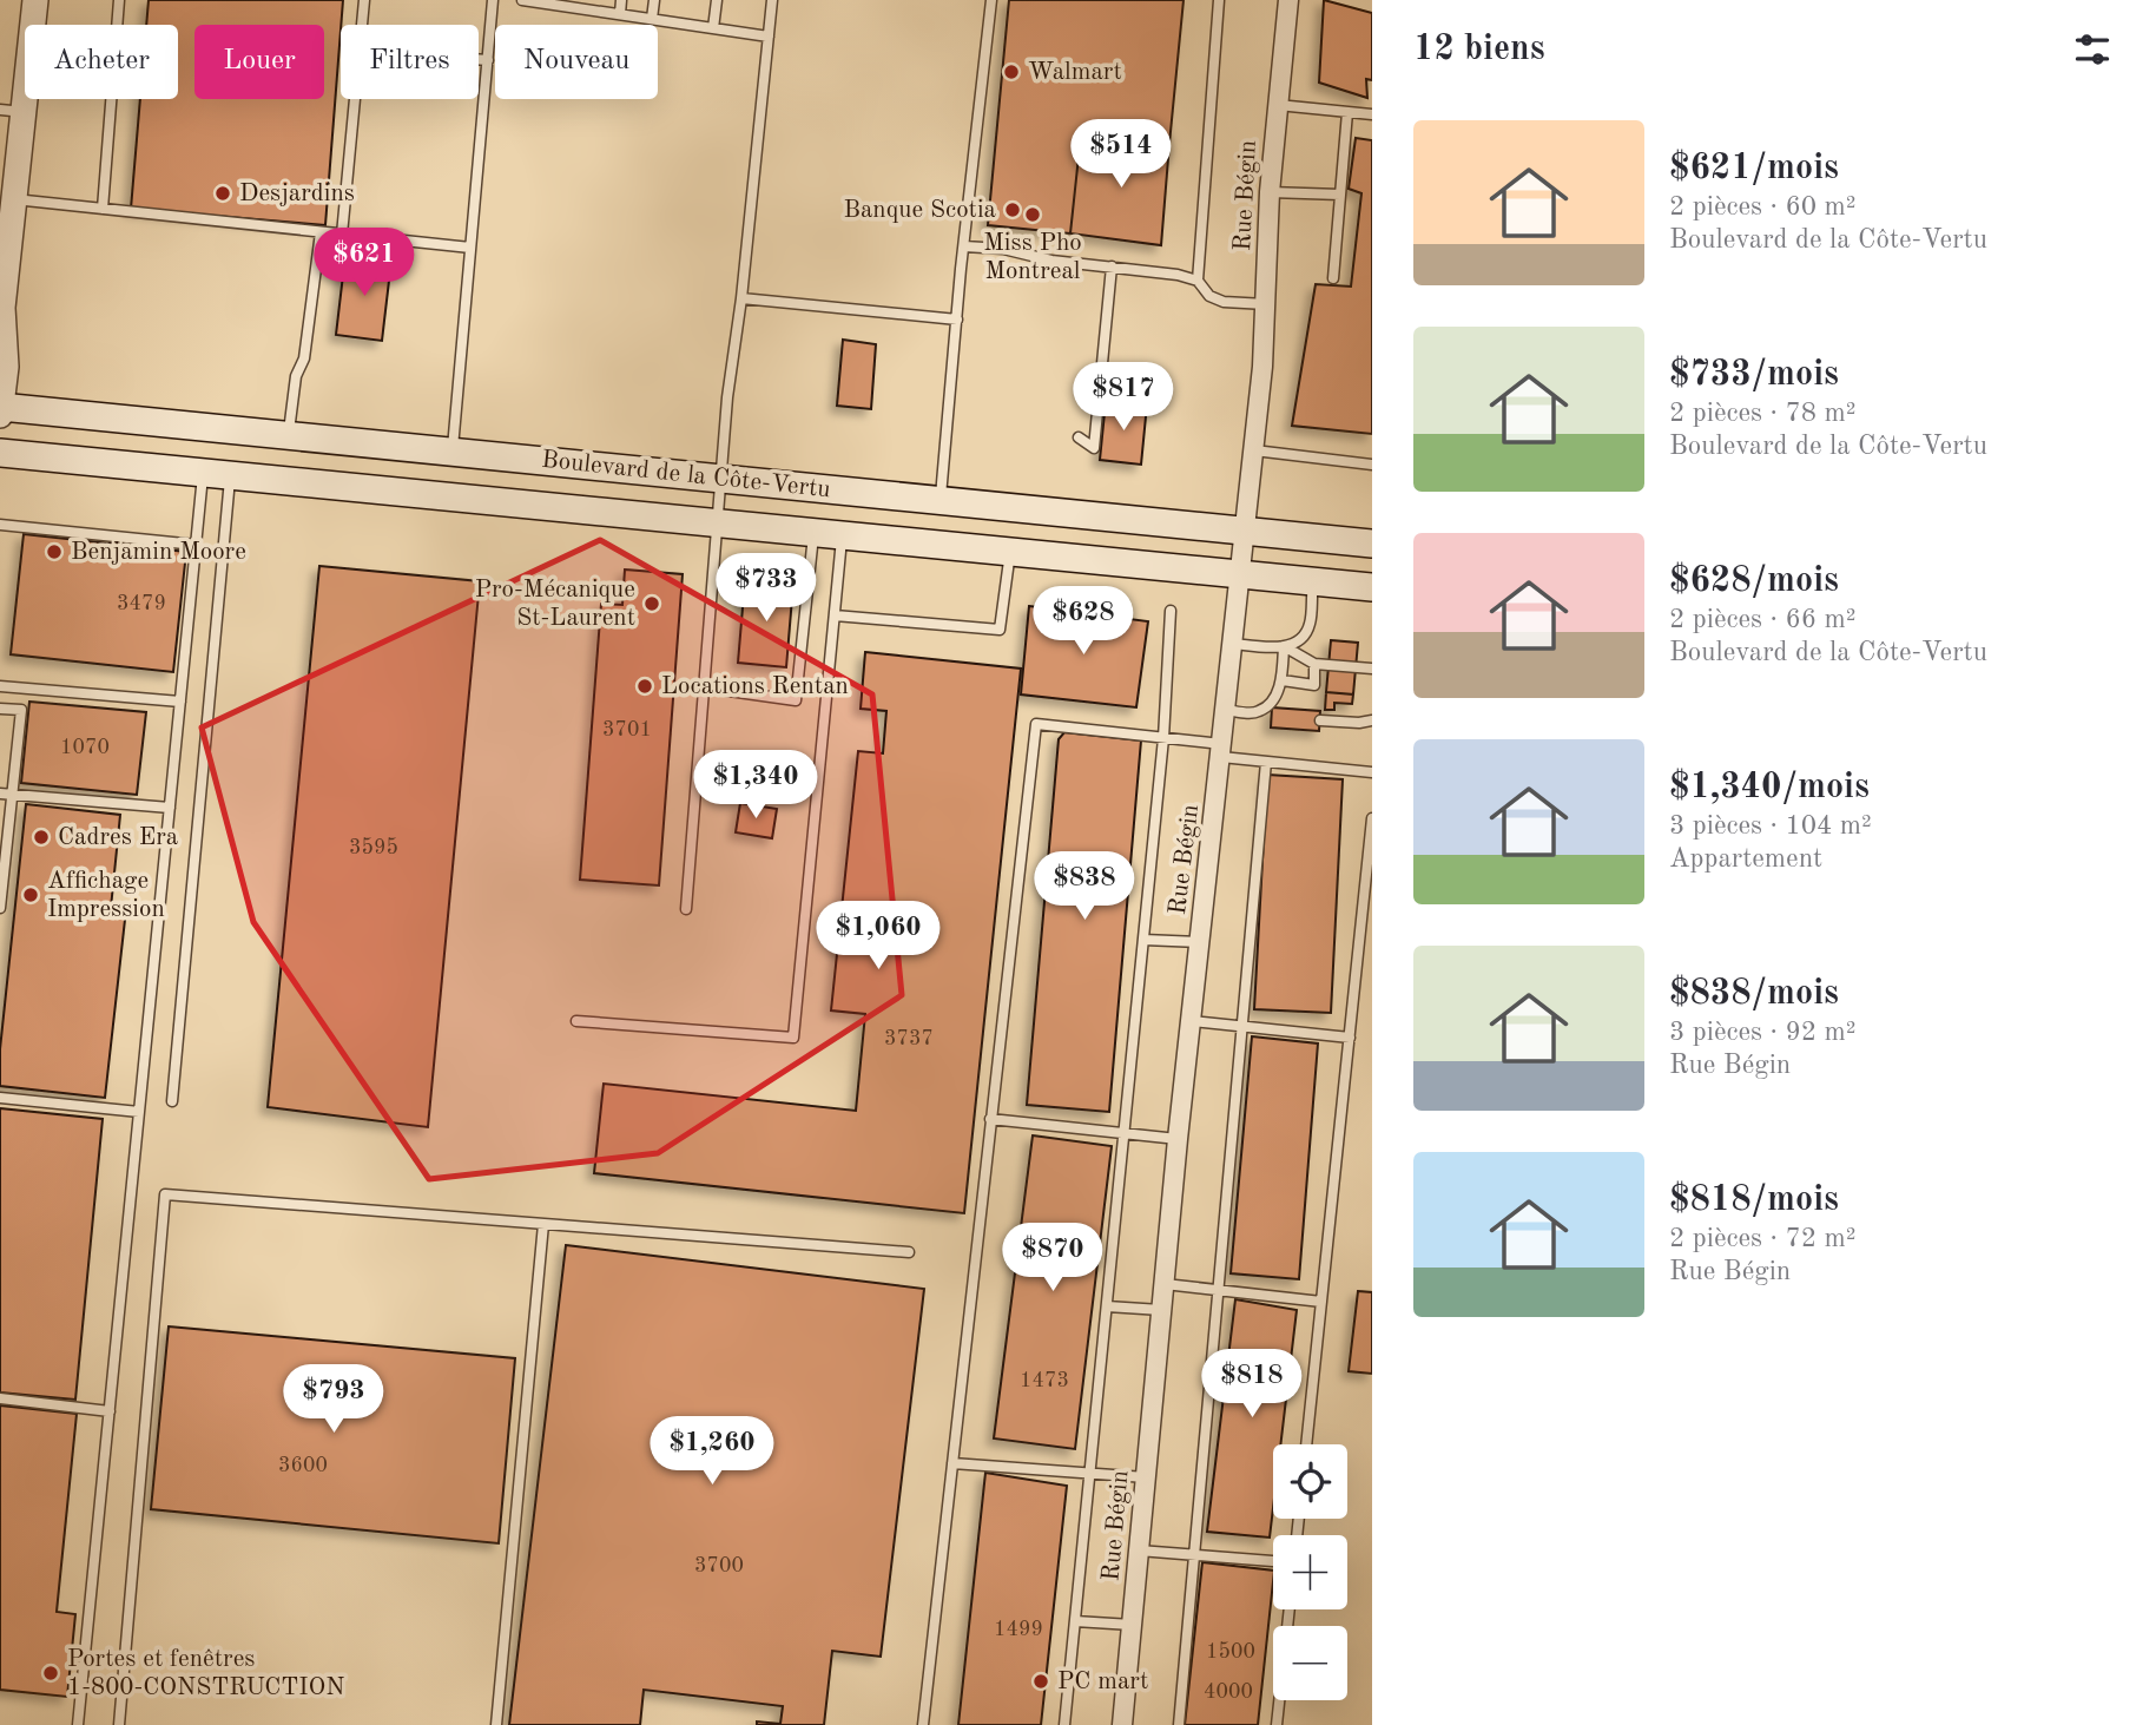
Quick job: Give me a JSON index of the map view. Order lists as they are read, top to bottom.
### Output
{
  "streets": {
    "main road": ["Boulevard de la Côte-Vertu"],
    "street": ["Rue Bégin"]
  },
  "crossings": [
    ["Rue Bégin", "Boulevard de la Côte-Vertu"]
  ],
  "places": [
    "Walmart",
    "Desjardins",
    "Banque Scotia",
    "Miss Pho Montreal",
    "Benjamin Moore",
    "Pro-Mécanique St-Laurent",
    "Locations Rentan",
    "Cadres Era",
    "Affichage Impression",
    "Portes et fenêtres 1-800-CONSTRUCTION",
    "PC mart"
  ],
  "house_numbers": [
    "3479",
    "3701",
    "1070",
    "3595",
    "3737",
    "1473",
    "3600",
    "3700",
    "1499",
    "1500",
    "4000"
  ],
  "page": {
    "heading": "12 biens",
    "chip": [
      "Acheter",
      "Louer",
      "Filtres",
      "Nouveau"
    ],
    "list": [
      {
        "name": "$621/mois",
        "note": "2 pièces · 60 m² · Boulevard de la Côte-Vertu"
      },
      {
        "name": "$733/mois",
        "note": "2 pièces · 78 m² · Boulevard de la Côte-Vertu"
      },
      {
        "name": "$628/mois",
        "note": "2 pièces · 66 m² · Boulevard de la Côte-Vertu"
      },
      {
        "name": "$1,340/mois",
        "note": "3 pièces · 104 m² · Appartement"
      },
      {
        "name": "$838/mois",
        "note": "3 pièces · 92 m² · Rue Bégin"
      },
      {
        "name": "$818/mois",
        "note": "2 pièces · 72 m² · Rue Bégin"
      }
    ],
    "price": [
      "$514",
      "$621",
      "$817",
      "$733",
      "$628",
      "$1,340",
      "$838",
      "$1,060",
      "$870",
      "$818",
      "$793",
      "$1,260"
    ],
    "map_buttons": ["+", "−"]
  }
}
